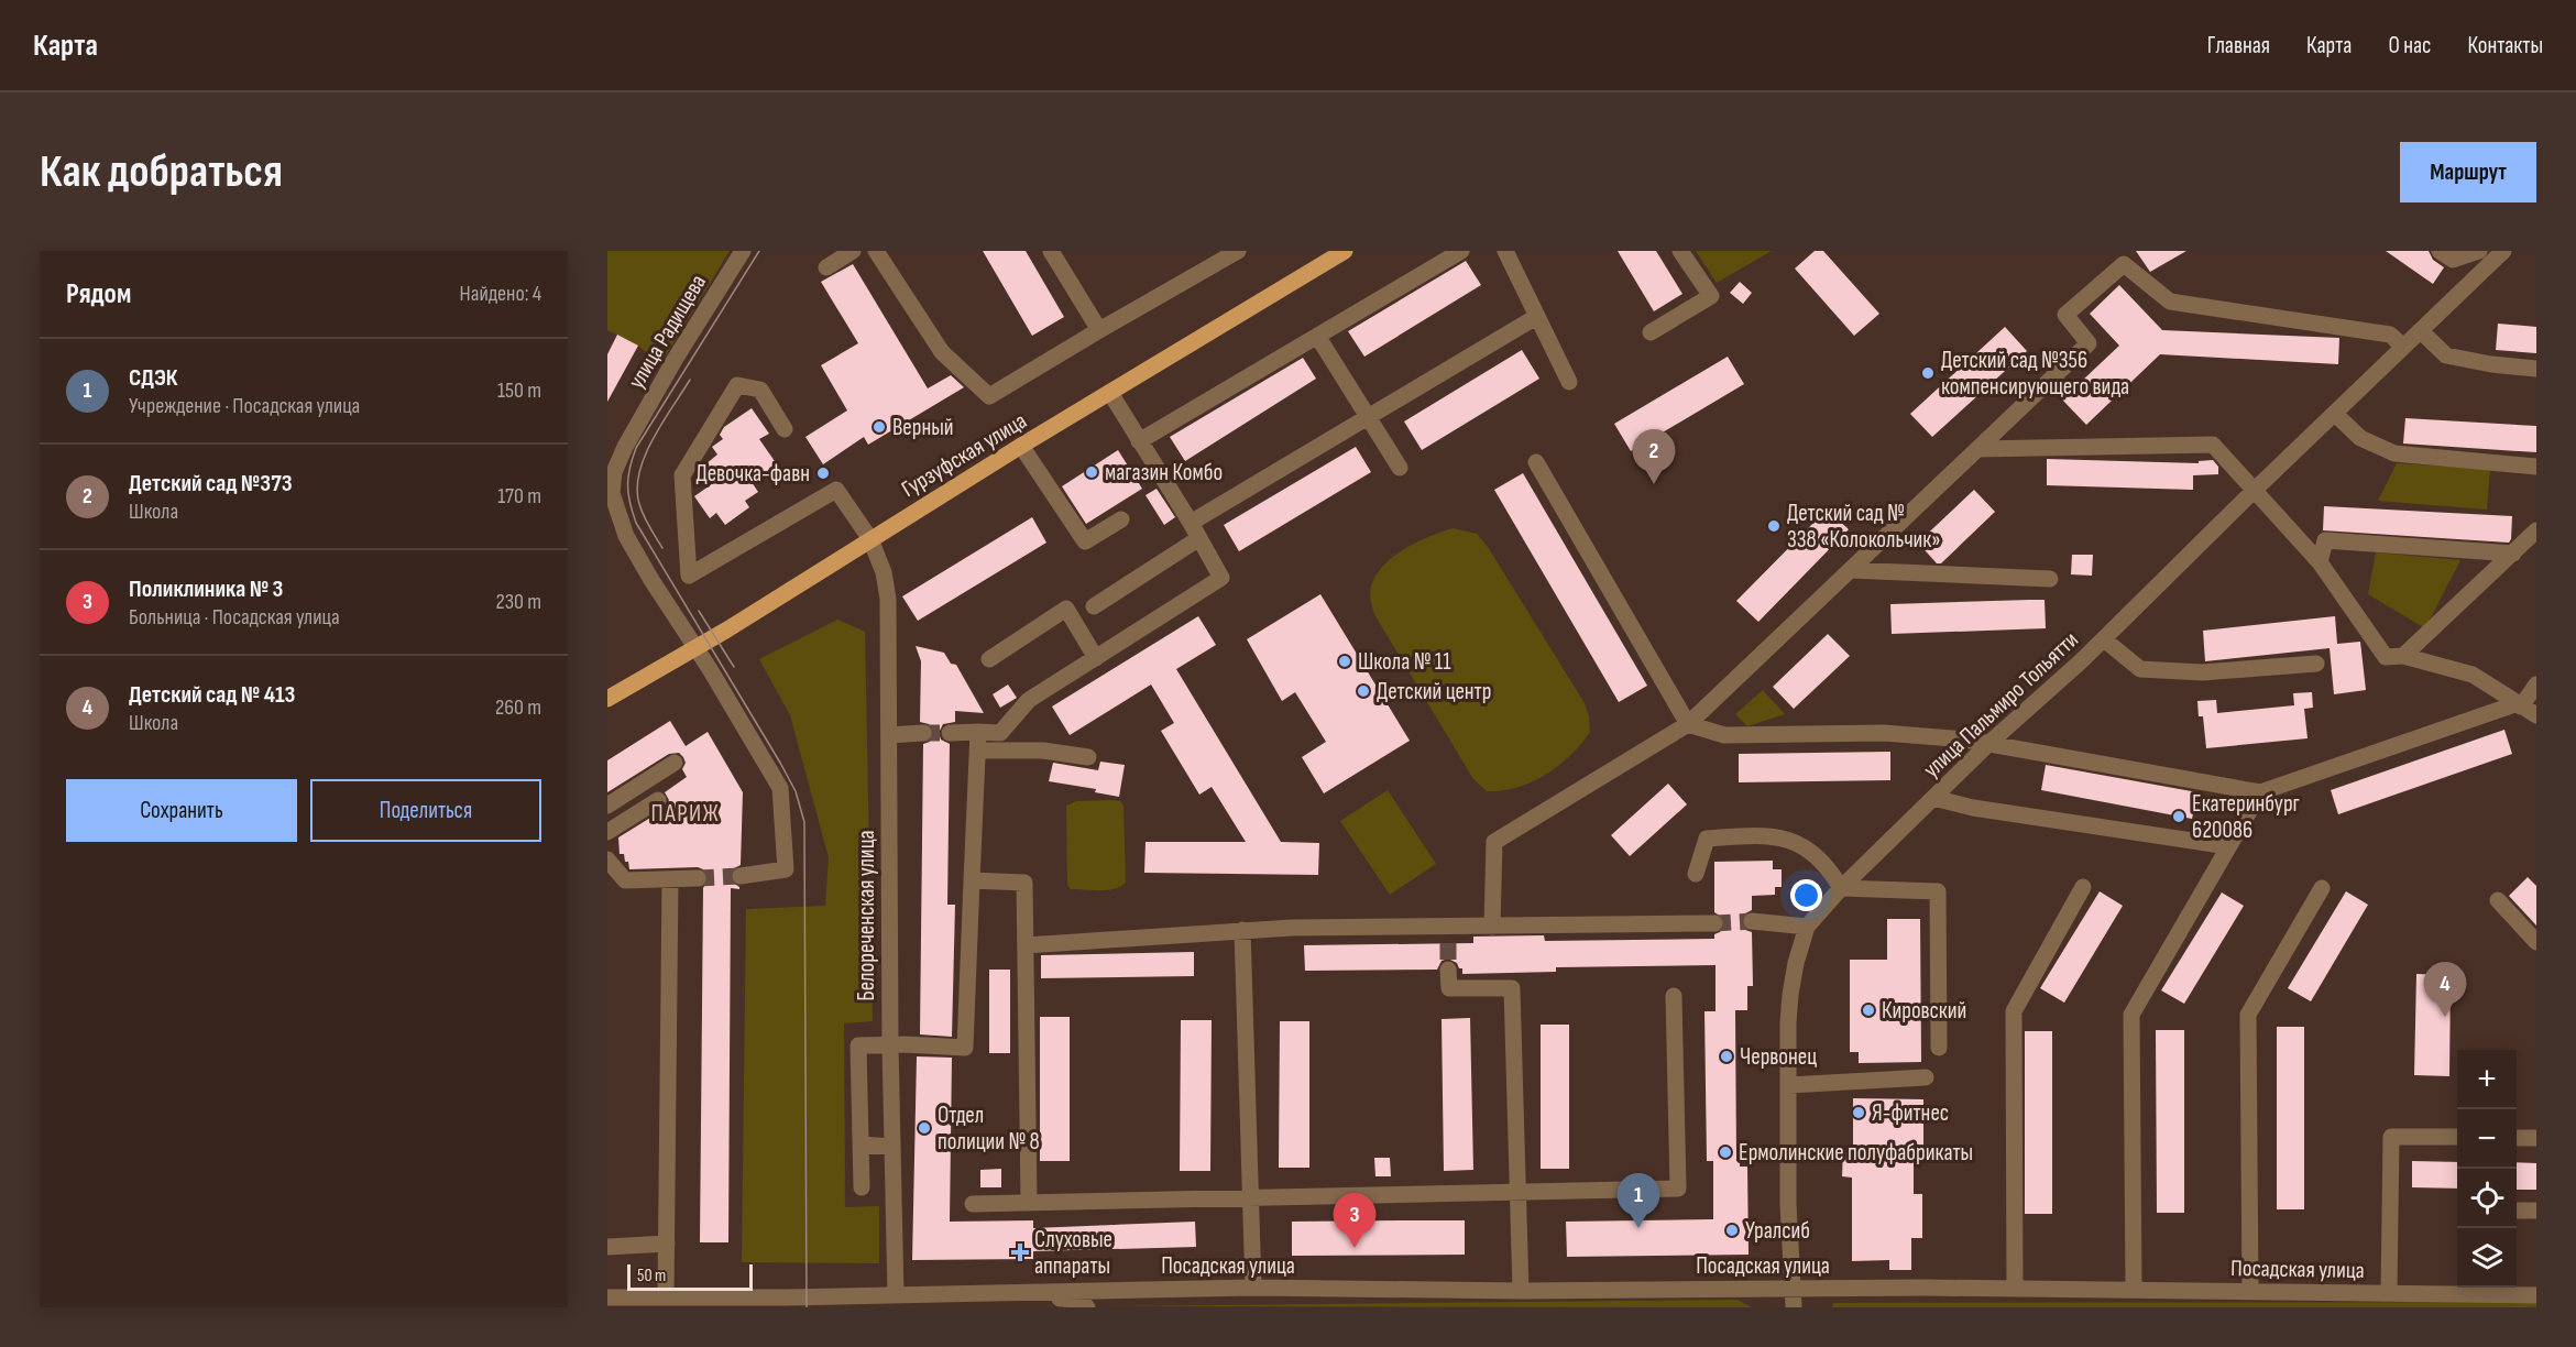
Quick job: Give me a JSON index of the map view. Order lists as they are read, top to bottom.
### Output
{
  "streets": {
    "main road": ["Гурзуфская улица"],
    "street": [
      "улица Радищева",
      "улица Пальмиро Тольятти",
      "Белореченская улица",
      "Посадская улица"
    ]
  },
  "crossings": [
    ["улица Радищева", "Гурзуфская улица"],
    ["Гурзуфская улица", "Белореченская улица"],
    ["улица Пальмиро Тольятти", "Посадская улица"],
    ["Белореченская улица", "Посадская улица"]
  ],
  "districts": ["ПАРИЖ"],
  "places": {
    "other": [
      "Детский сад №356 компенсирующего вида",
      "Верный",
      "магазин Комбо",
      "Девочка-фавн",
      "Детский сад № 338 «Колокольчик»",
      "Школа № 11",
      "Детский центр",
      "Екатеринбург 620086",
      "Кировский",
      "Червонец",
      "Я-фитнес",
      "Отдел полиции № 8",
      "Ермолинские полуфабрикаты",
      "Уралсиб"
    ],
    "health": ["Слуховые аппараты"]
  },
  "scale_bar": "50 m",
  "page": {
    "header": "Карта",
    "nav": [
      "Главная",
      "Карта",
      "О нас",
      "Контакты"
    ],
    "buttons": [
      "Маршрут",
      ["Сохранить", "Поделиться"]
    ],
    "title": "Как добраться",
    "heading": ["Рядом", "Найдено: 4"],
    "list": [
      {
        "mark": "1",
        "name": "СДЭК",
        "note": "Учреждение · Посадская улица",
        "value": "150 m"
      },
      {
        "mark": "2",
        "name": "Детский сад №373",
        "note": "Школа",
        "value": "170 m"
      },
      {
        "mark": "3",
        "name": "Поликлиника № 3",
        "note": "Больница · Посадская улица",
        "value": "230 m"
      },
      {
        "mark": "4",
        "name": "Детский сад № 413",
        "note": "Школа",
        "value": "260 m"
      }
    ],
    "pins": [
      "2",
      "4",
      "1",
      "3"
    ],
    "map_buttons": ["+", "−"],
    "scale": "50 m"
  }
}
